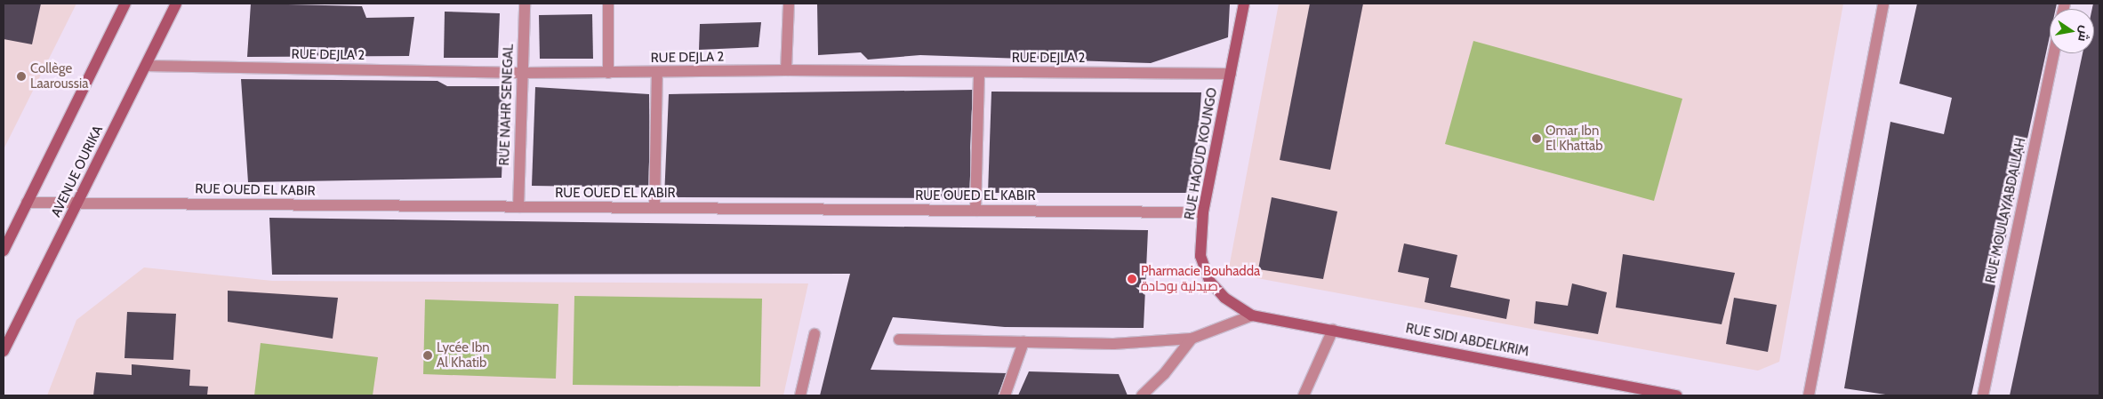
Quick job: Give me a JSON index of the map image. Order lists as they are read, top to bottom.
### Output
{
  "streets": {
    "street": [
      "RUE DEJLA 2",
      "RUE NAHR SENEGAL",
      "RUE HAOUD KOUNGO",
      "AVENUE OURIKA",
      "RUE OUED EL KABIR",
      "RUE MOULAY ABDALLAH",
      "RUE SIDI ABDELKRIM"
    ]
  },
  "crossings": [
    ["RUE DEJLA 2", "RUE NAHR SENEGAL"],
    ["RUE DEJLA 2", "RUE HAOUD KOUNGO"],
    ["RUE DEJLA 2", "AVENUE OURIKA"],
    ["RUE NAHR SENEGAL", "RUE OUED EL KABIR"],
    ["RUE HAOUD KOUNGO", "RUE OUED EL KABIR"],
    ["RUE HAOUD KOUNGO", "RUE SIDI ABDELKRIM"],
    ["AVENUE OURIKA", "RUE OUED EL KABIR"]
  ],
  "places": [
    "Collège Laaroussia",
    "Omar Ibn El Khattab",
    "Pharmacie Bouhadda صيدلية بوحادة",
    "Lycée Ibn Al Khatib"
  ],
  "north": "right"
}
